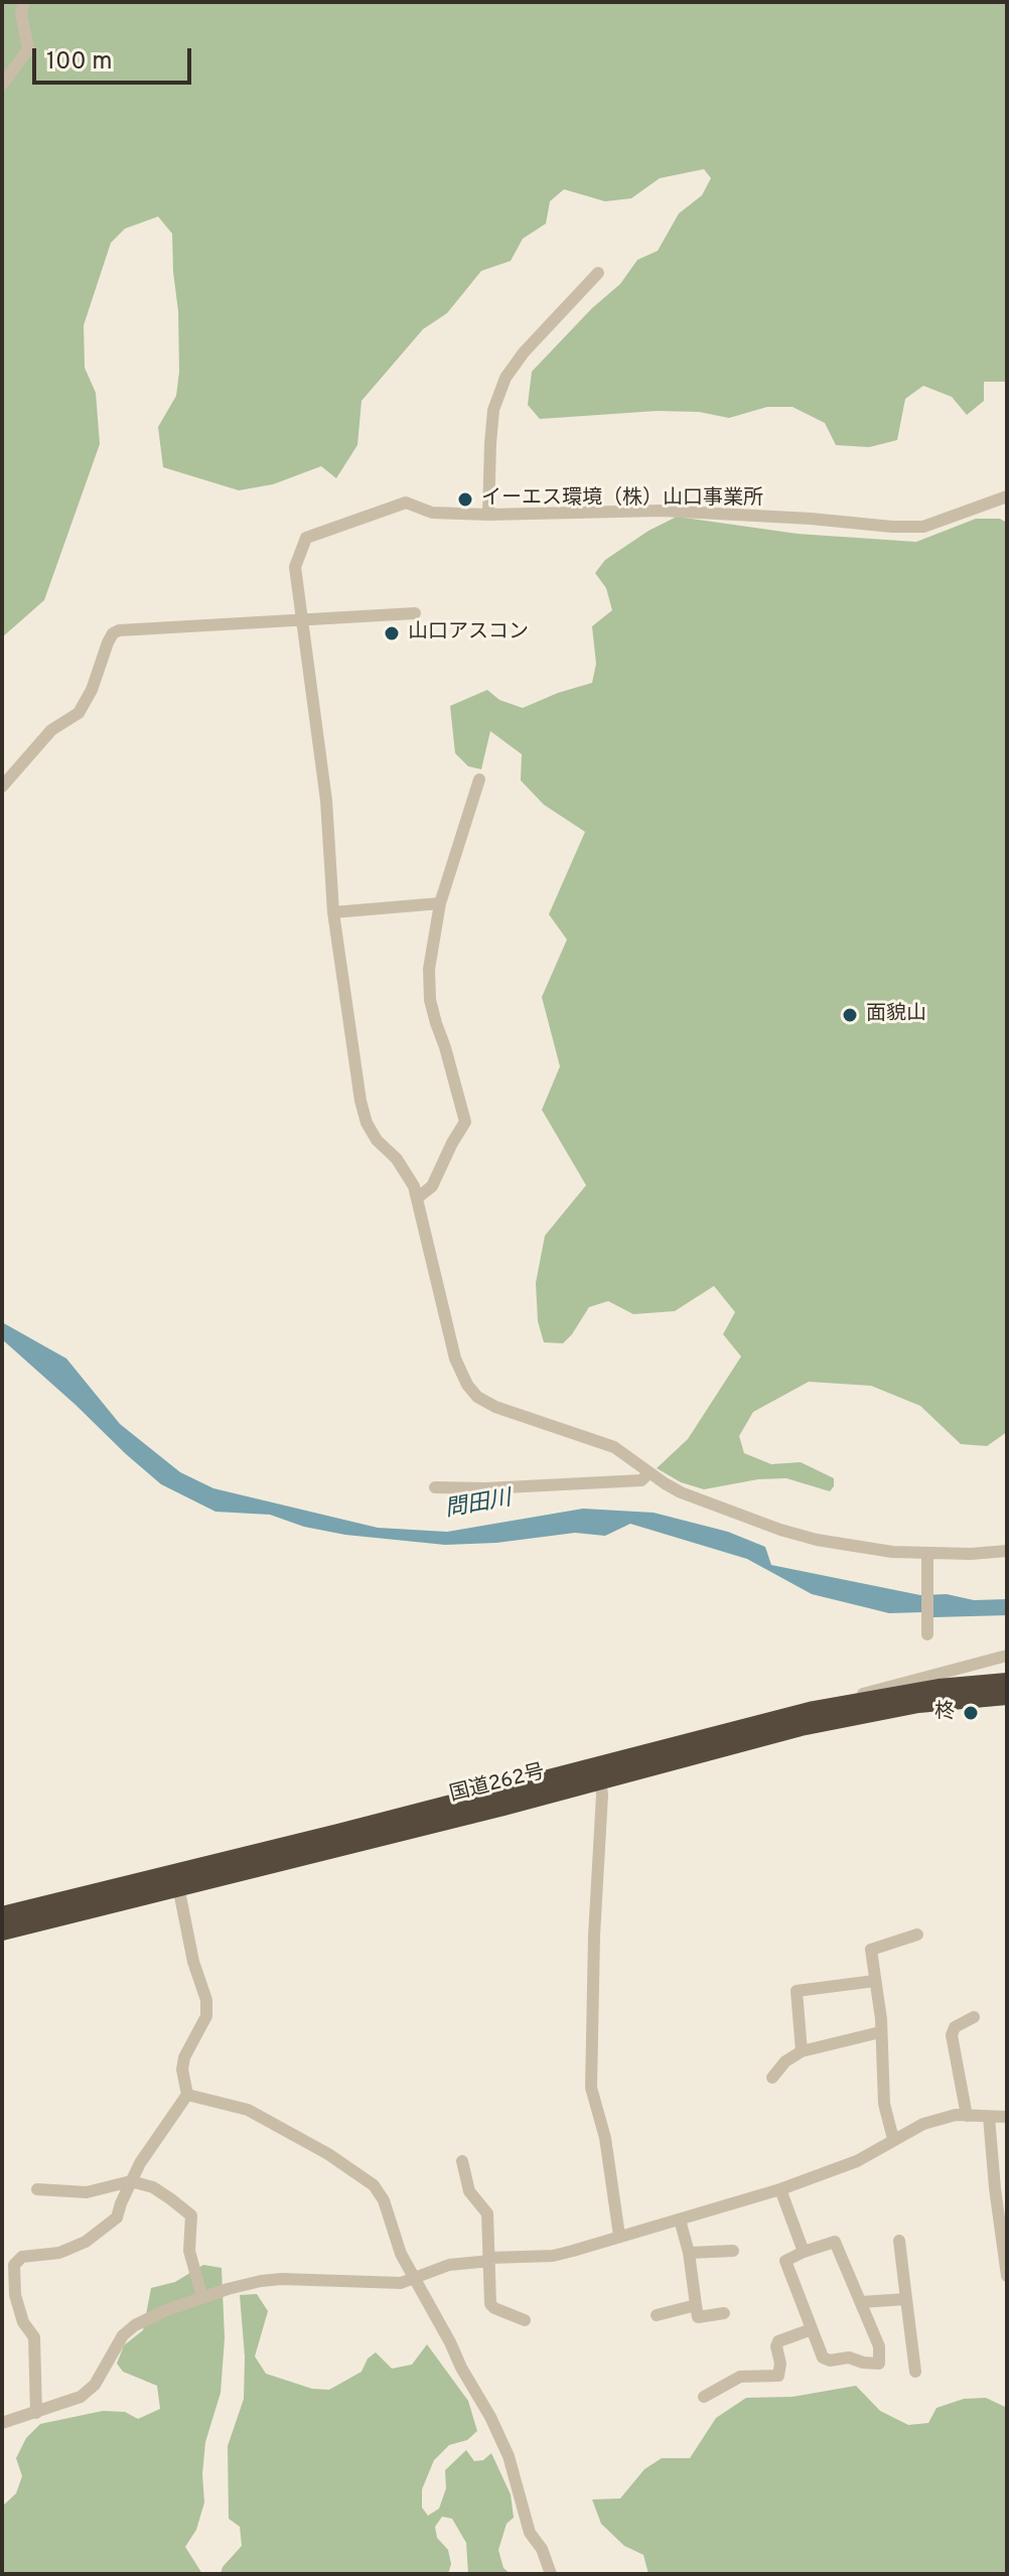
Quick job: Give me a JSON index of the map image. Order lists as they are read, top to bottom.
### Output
{
  "streets": {
    "highway": ["国道262号"]
  },
  "water": ["問田川"],
  "places": [
    "イーエス環境（株）山口事業所",
    "山口アスコン",
    "面貌山",
    "柊"
  ],
  "scale_bar": "100 m"
}
